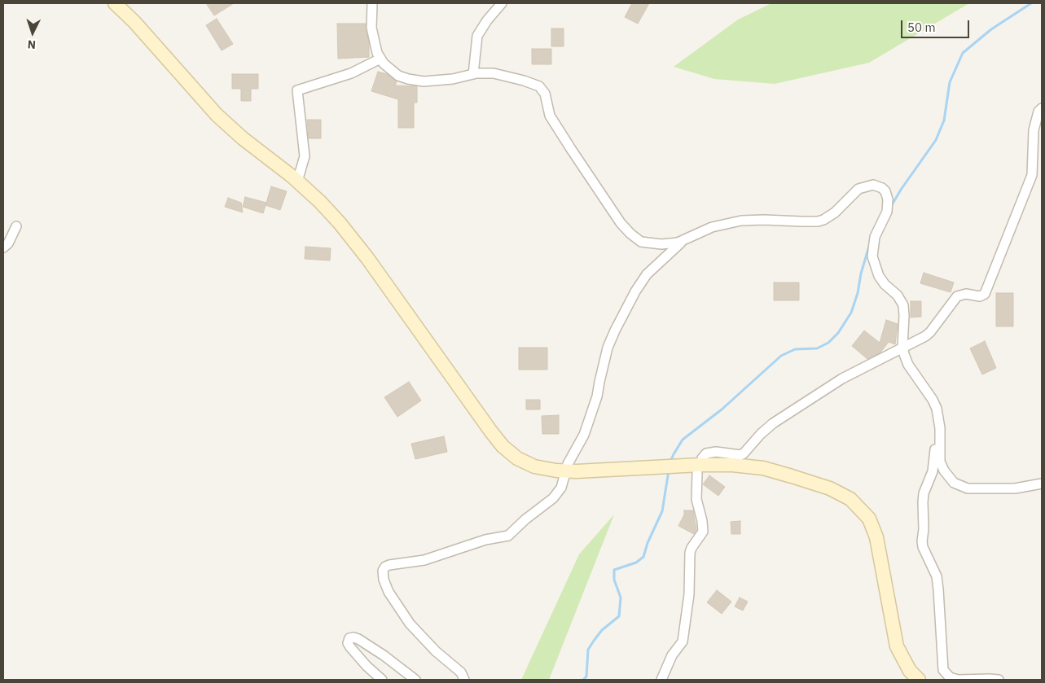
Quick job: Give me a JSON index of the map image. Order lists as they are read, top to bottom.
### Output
{
  "scale_bar": "50 m",
  "north": "bottom"
}
